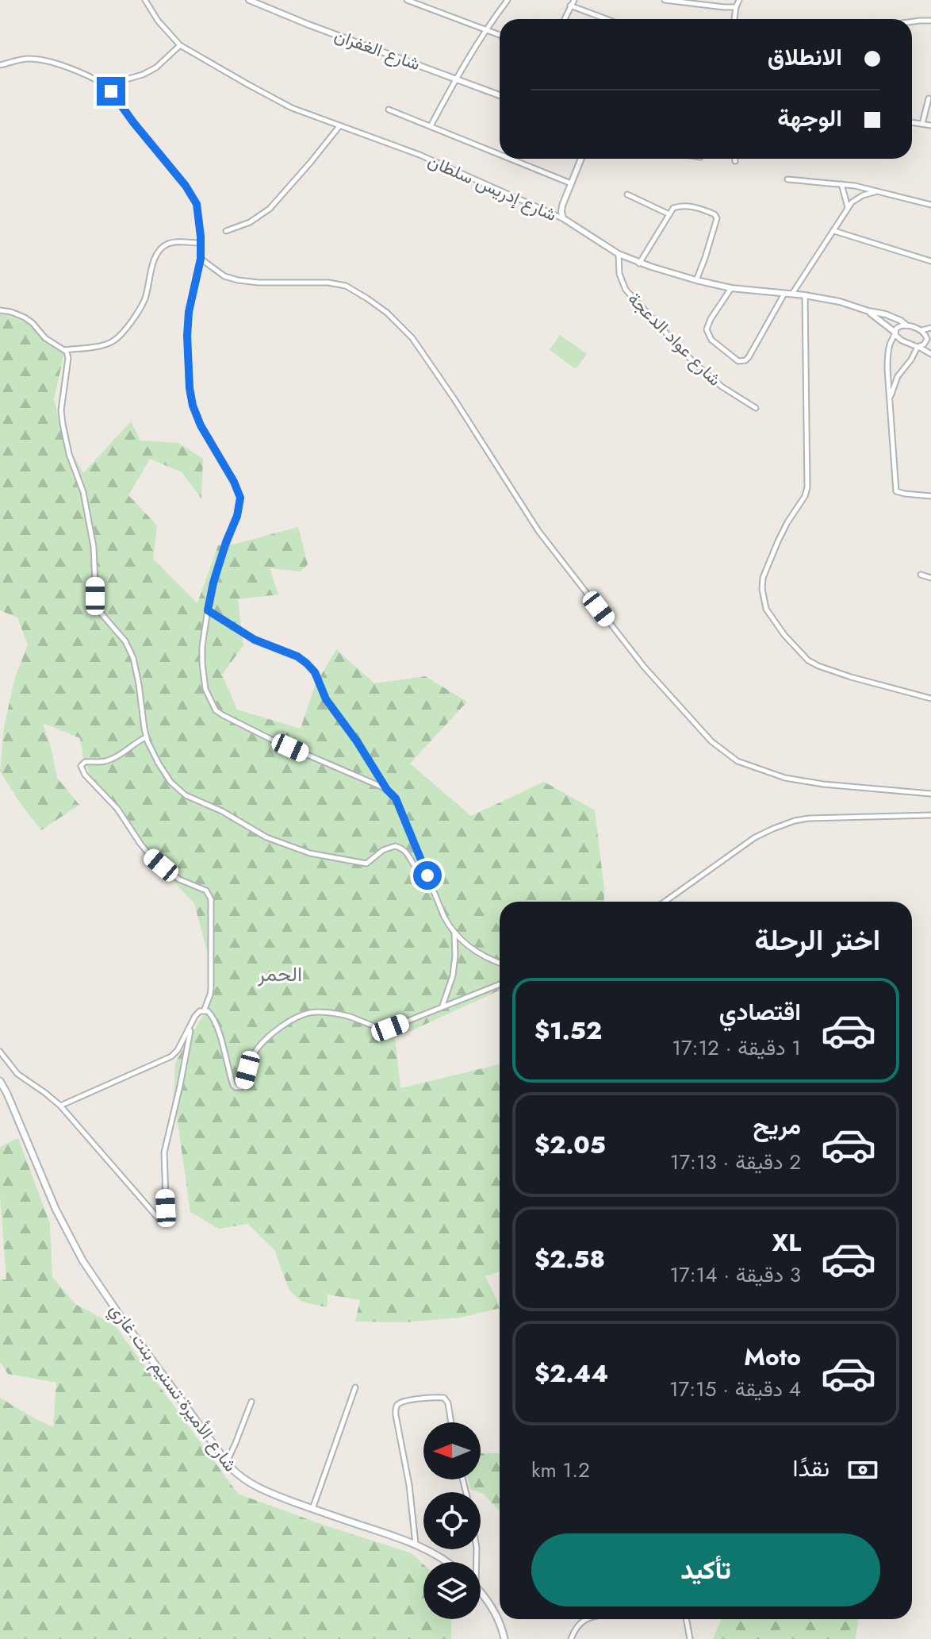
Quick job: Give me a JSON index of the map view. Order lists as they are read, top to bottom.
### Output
{
  "streets": {
    "main road": ["شارع الأميرة تسنيم بنت غازي"],
    "street": ["شارع الغفران", "شارع إدريس سلطان", "شارع عواد الدعجة"]
  },
  "crossings": [
    ["شارع إدريس سلطان", "شارع عواد الدعجة"]
  ],
  "districts": ["الحمر"],
  "north": "left",
  "page": {
    "banner": ["الانطلاق", "الوجهة"],
    "heading": "اختر الرحلة",
    "list": [
      {
        "name": "اقتصادي",
        "note": "1 دقيقة · 17:12",
        "value": "$1.52"
      },
      {
        "name": "مريح",
        "note": "2 دقيقة · 17:13",
        "value": "$2.05"
      },
      {
        "name": "XL",
        "note": "3 دقيقة · 17:14",
        "value": "$2.58"
      },
      {
        "name": "Moto",
        "note": "4 دقيقة · 17:15",
        "value": "$2.44"
      }
    ],
    "pay": ["نقدًا", "1.2 km"],
    "buttons": "تأكيد"
  }
}
